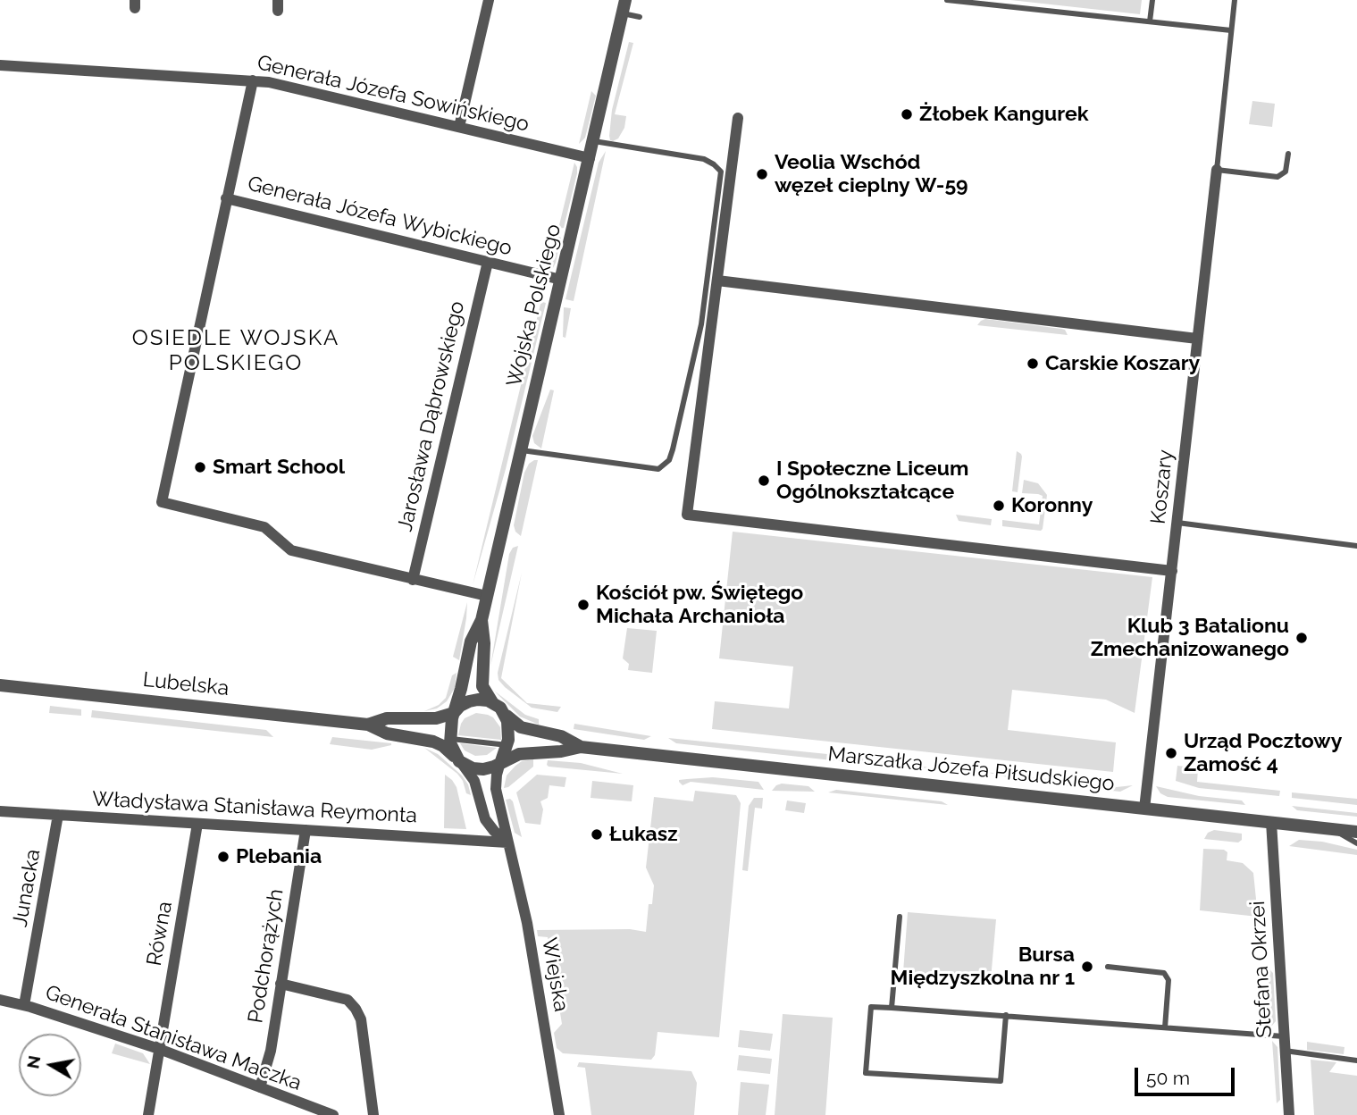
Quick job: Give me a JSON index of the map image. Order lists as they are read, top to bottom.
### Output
{
  "streets": {
    "street": [
      "Generała Józefa Sowińskiego",
      "Generała Józefa Wybickiego",
      "Wojska Polskiego",
      "Jarosława Dąbrowskiego",
      "Koszary",
      "Lubelska",
      "Marszałka Józefa Piłsudskiego",
      "Władysława Stanisława Reymonta",
      "Junacka",
      "Równa",
      "Podchorążych",
      "Stefana Okrzei",
      "Wiejska",
      "Generała Stanisława Maczka"
    ]
  },
  "crossings": [
    ["Generała Józefa Sowińskiego", "Wojska Polskiego"],
    ["Generała Józefa Wybickiego", "Wojska Polskiego"],
    ["Generała Józefa Wybickiego", "Jarosława Dąbrowskiego"],
    ["Wojska Polskiego", "Lubelska"],
    ["Wojska Polskiego", "Marszałka Józefa Piłsudskiego"],
    ["Koszary", "Marszałka Józefa Piłsudskiego"],
    ["Lubelska", "Marszałka Józefa Piłsudskiego"],
    ["Marszałka Józefa Piłsudskiego", "Stefana Okrzei"],
    ["Marszałka Józefa Piłsudskiego", "Wiejska"],
    ["Władysława Stanisława Reymonta", "Junacka"],
    ["Władysława Stanisława Reymonta", "Równa"],
    ["Władysława Stanisława Reymonta", "Podchorążych"],
    ["Władysława Stanisława Reymonta", "Wiejska"],
    ["Junacka", "Generała Stanisława Maczka"],
    ["Równa", "Generała Stanisława Maczka"],
    ["Podchorążych", "Generała Stanisława Maczka"]
  ],
  "districts": ["OSIEDLE WOJSKA POLSKIEGO"],
  "places": [
    "Żłobek Kangurek",
    "Veolia Wschód węzeł cieplny W-59",
    "Carskie Koszary",
    "Smart School",
    "I Społeczne Liceum Ogólnokształcące",
    "Koronny",
    "Kościół pw. Świętego Michała Archanioła",
    "Klub 3 Batalionu Zmechanizowanego",
    "Urząd Pocztowy Zamość 4",
    "Łukasz",
    "Plebania",
    "Bursa Międzyszkolna nr 1"
  ],
  "scale_bar": "50 m",
  "north": "left"
}
